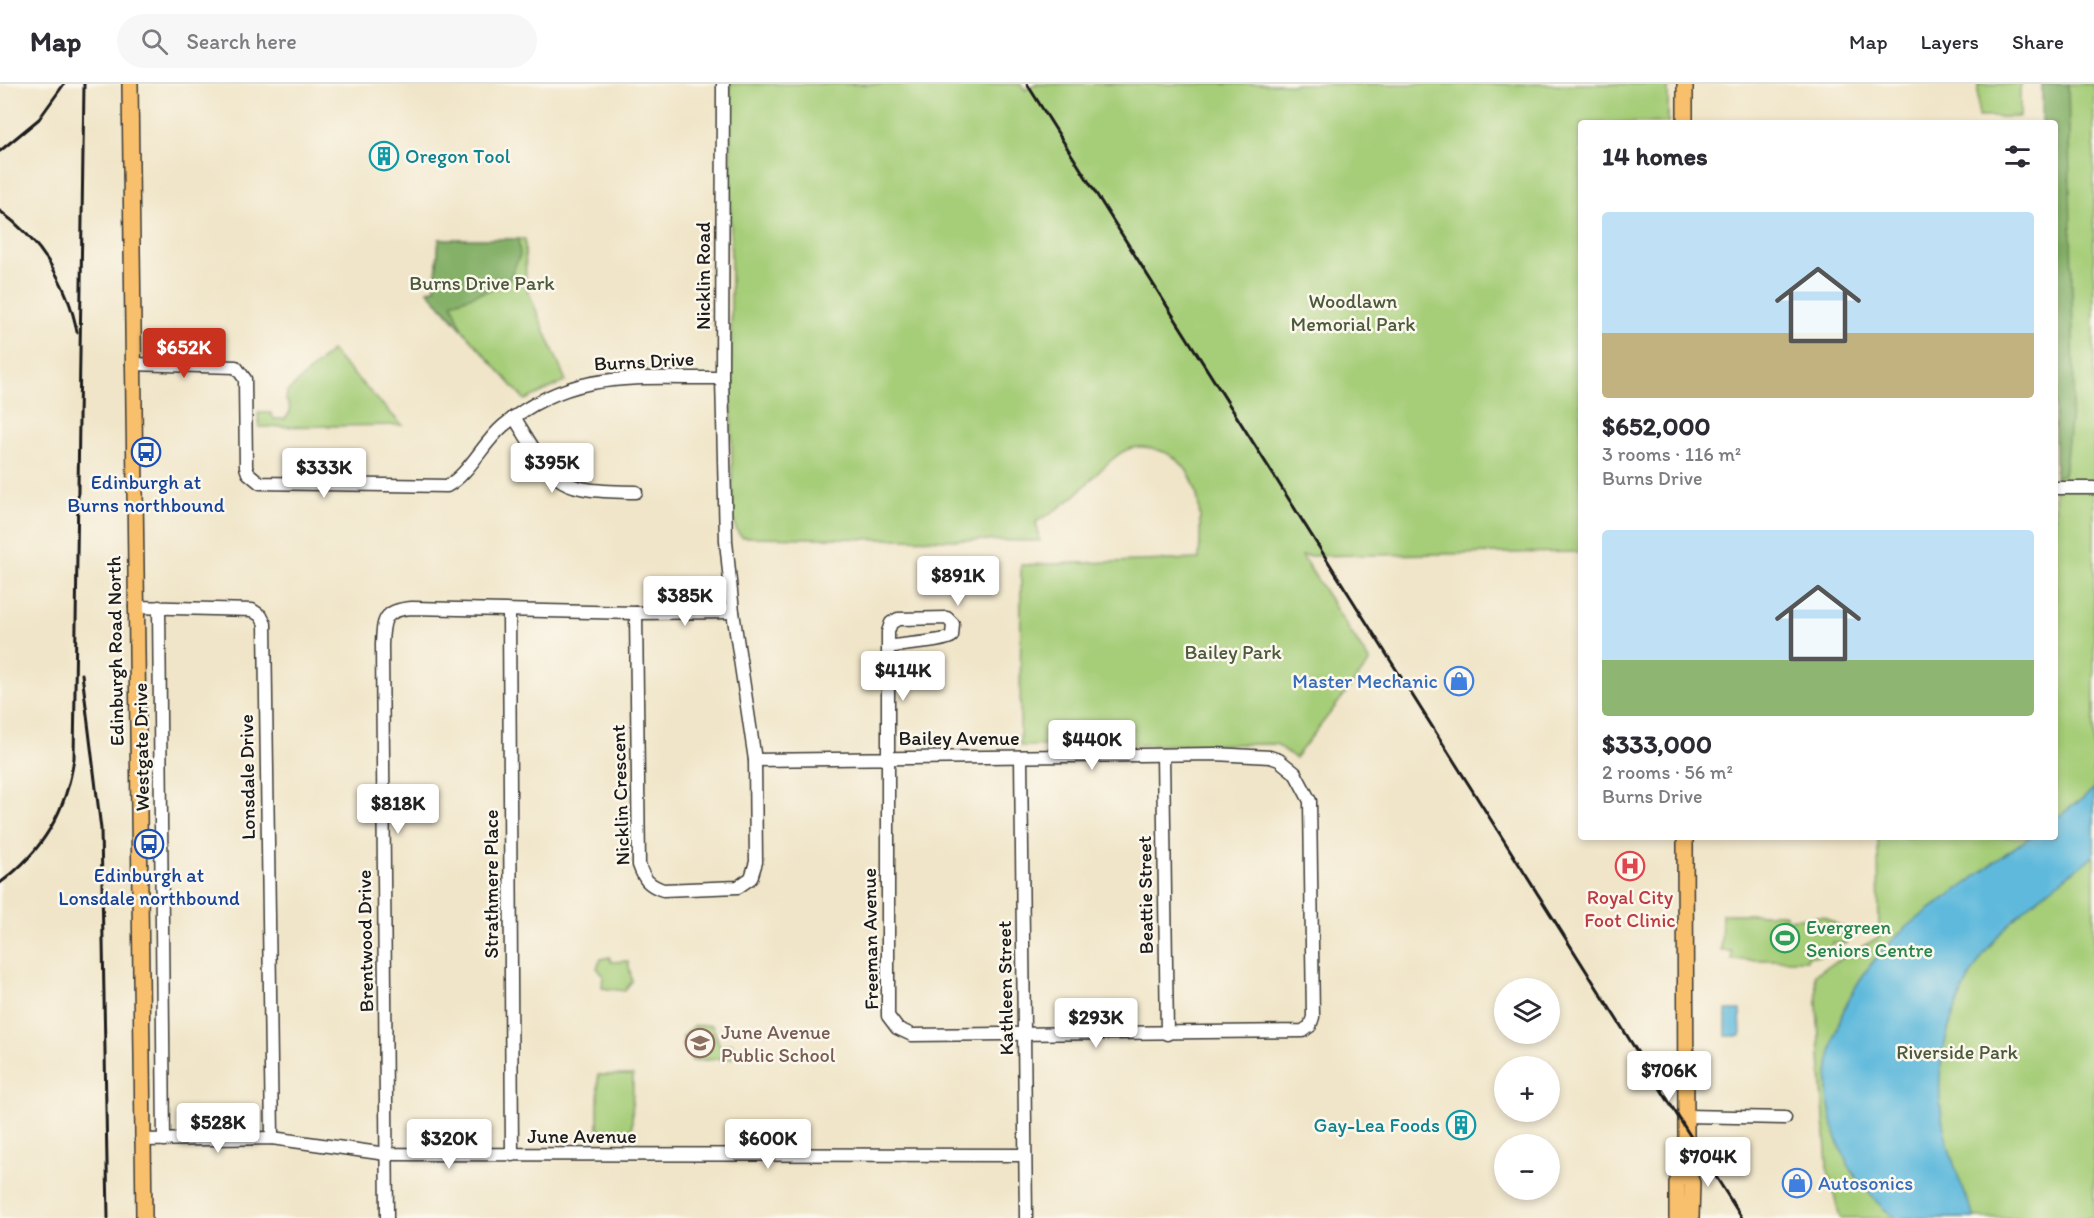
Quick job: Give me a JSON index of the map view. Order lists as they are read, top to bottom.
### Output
{
  "streets": {
    "main road": ["Edinburgh Road North"],
    "street": [
      "Nicklin Road",
      "Burns Drive",
      "Bailey Avenue",
      "Westgate Drive",
      "Lonsdale Drive",
      "Nicklin Crescent",
      "Strathmere Place",
      "Beattie Street",
      "Freeman Avenue",
      "Brentwood Drive",
      "Kathleen Street",
      "June Avenue"
    ]
  },
  "crossings": [
    ["Nicklin Road", "Burns Drive"],
    ["Nicklin Road", "Nicklin Crescent"],
    ["Nicklin Road", "Brentwood Drive"],
    ["Burns Drive", "Edinburgh Road North"],
    ["Edinburgh Road North", "Lonsdale Drive"],
    ["Edinburgh Road North", "June Avenue"],
    ["Bailey Avenue", "Nicklin Crescent"],
    ["Bailey Avenue", "Beattie Street"],
    ["Bailey Avenue", "Freeman Avenue"],
    ["Bailey Avenue", "Kathleen Street"],
    ["Westgate Drive", "Lonsdale Drive"],
    ["Westgate Drive", "June Avenue"],
    ["Lonsdale Drive", "June Avenue"],
    ["Nicklin Crescent", "Brentwood Drive"],
    ["Strathmere Place", "Brentwood Drive"],
    ["Strathmere Place", "June Avenue"],
    ["Beattie Street", "Freeman Avenue"],
    ["Freeman Avenue", "Kathleen Street"],
    ["Brentwood Drive", "June Avenue"],
    ["Kathleen Street", "June Avenue"]
  ],
  "parks": [
    "Burns Drive Park",
    "Woodlawn Memorial Park",
    "Bailey Park",
    "Riverside Park"
  ],
  "places": {
    "building": ["Oregon Tool", "Gay-Lea Foods"],
    "bus stop": ["Edinburgh at Burns northbound", "Edinburgh at Lonsdale northbound"],
    "shop": ["Master Mechanic", "Autosonics"],
    "hospital": ["Royal City Foot Clinic"],
    "sports": ["Evergreen Seniors Centre"],
    "school or university": ["June Avenue Public School"]
  },
  "page": {
    "header": "Map",
    "search": "Search here",
    "nav": ["Map", "Layers", "Share"],
    "heading": "14 homes",
    "list": [
      {
        "name": "$652,000",
        "note": "3 rooms · 116 m² · Burns Drive"
      },
      {
        "name": "$333,000",
        "note": "2 rooms · 56 m² · Burns Drive"
      }
    ],
    "price": [
      "$652K",
      "$395K",
      "$333K",
      "$891K",
      "$385K",
      "$414K",
      "$440K",
      "$818K",
      "$293K",
      "$706K",
      "$528K",
      "$320K",
      "$600K",
      "$704K"
    ],
    "map_buttons": ["+", "−"]
  }
}
